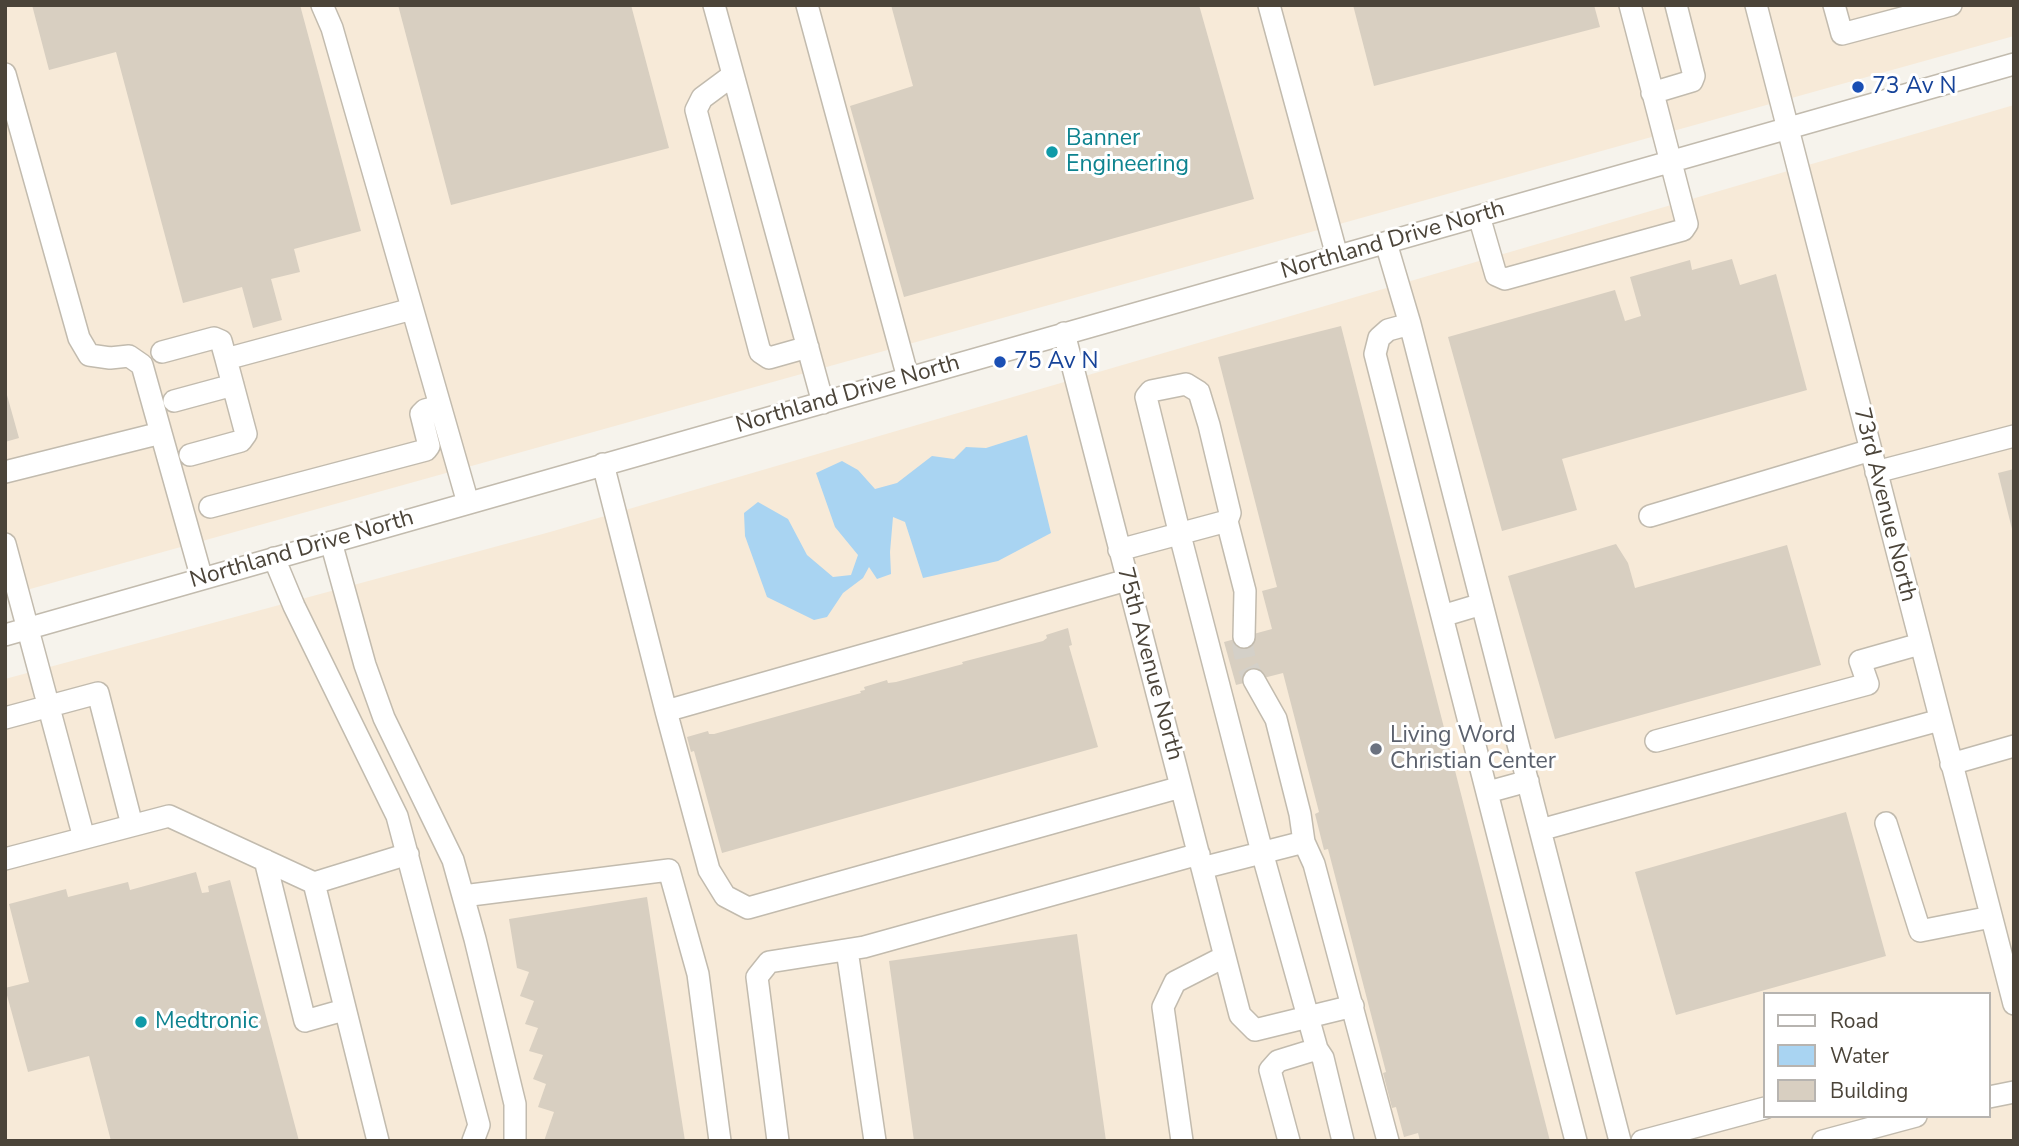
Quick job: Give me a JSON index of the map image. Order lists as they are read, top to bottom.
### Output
{
  "streets": {
    "street": ["Northland Drive North", "73rd Avenue North", "75th Avenue North"]
  },
  "crossings": [
    ["Northland Drive North", "73rd Avenue North"],
    ["Northland Drive North", "75th Avenue North"]
  ],
  "places": [
    "73 Av N",
    "Banner Engineering",
    "75 Av N",
    "Living Word Christian Center",
    "Medtronic"
  ],
  "legend": ["Road", "Water", "Building"]
}
